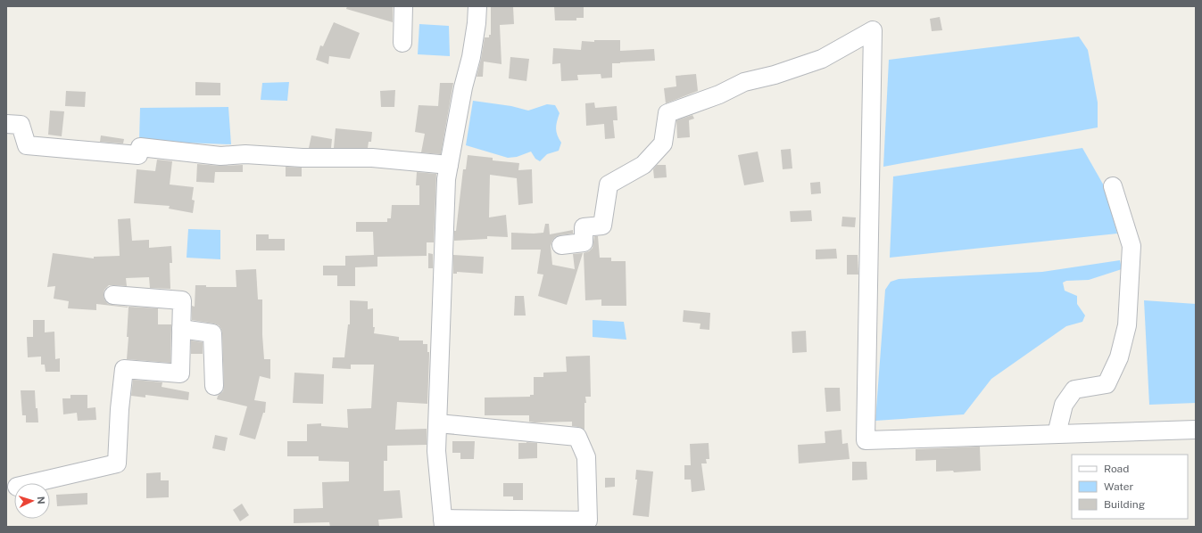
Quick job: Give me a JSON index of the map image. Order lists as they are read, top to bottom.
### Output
{
  "legend": ["Road", "Water", "Building"],
  "north": "right"
}
